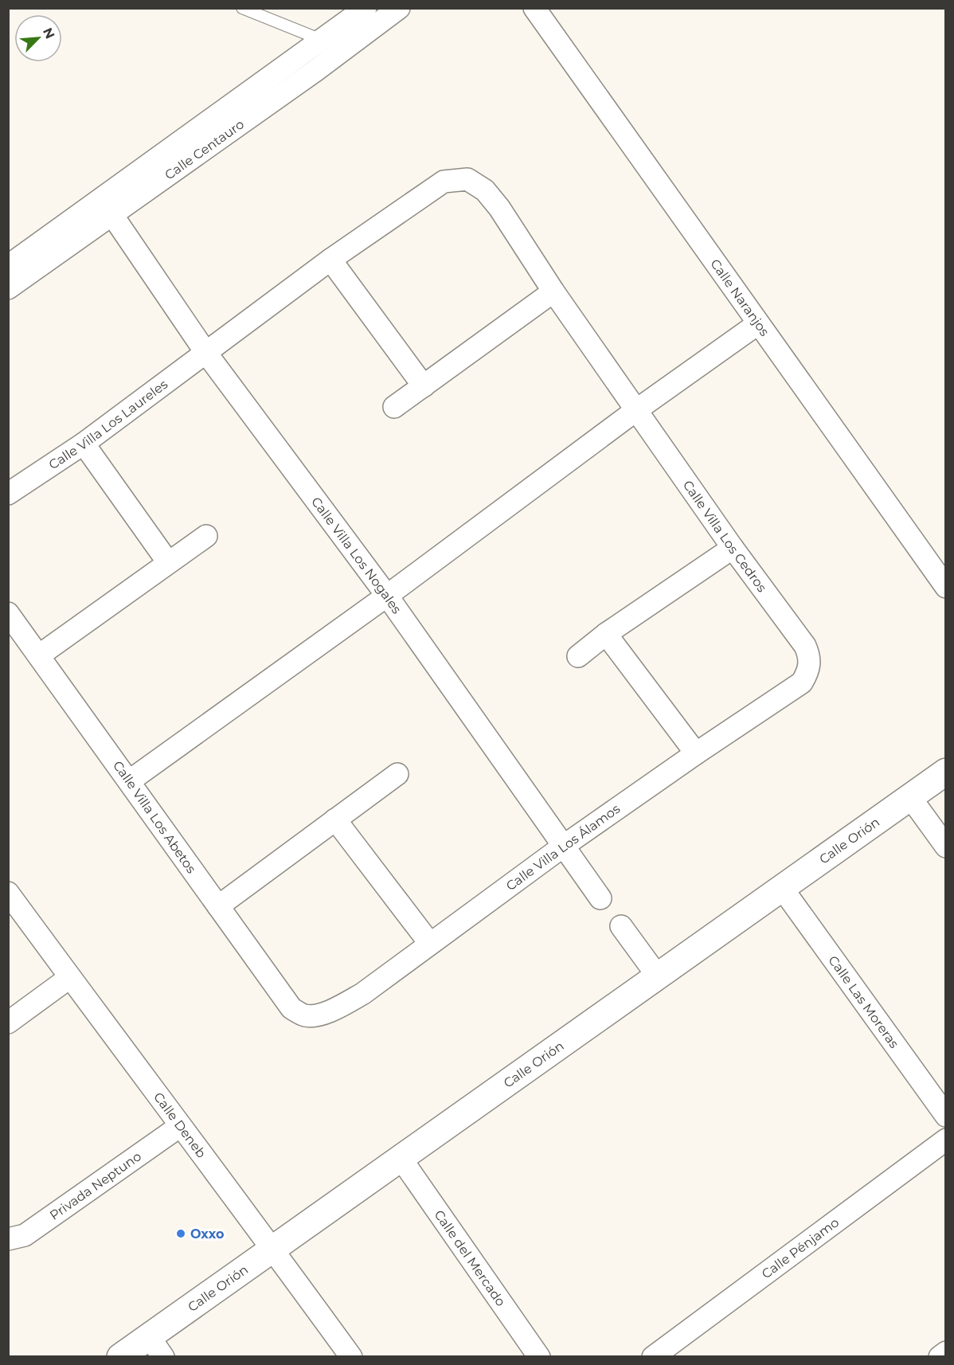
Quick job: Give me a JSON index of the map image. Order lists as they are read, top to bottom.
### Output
{
  "streets": {
    "street": [
      "Calle Centauro",
      "Calle Naranjos",
      "Calle Villa Los Laureles",
      "Calle Villa Los Cedros",
      "Calle Villa Los Nogales",
      "Calle Villa Los Abetos",
      "Calle Orión",
      "Calle Villa Los Álamos",
      "Calle Las Moreras",
      "Calle Deneb",
      "Privada Neptuno",
      "Calle Pénjamo",
      "Calle del Mercado"
    ]
  },
  "crossings": [
    ["Calle Centauro", "Calle Villa Los Nogales"],
    ["Calle Villa Los Laureles", "Calle Villa Los Cedros"],
    ["Calle Villa Los Laureles", "Calle Villa Los Nogales"],
    ["Calle Villa Los Cedros", "Calle Villa Los Álamos"],
    ["Calle Villa Los Nogales", "Calle Villa Los Álamos"],
    ["Calle Villa Los Abetos", "Calle Villa Los Álamos"],
    ["Calle Orión", "Calle Las Moreras"],
    ["Calle Orión", "Calle Deneb"],
    ["Calle Orión", "Calle del Mercado"],
    ["Calle Deneb", "Privada Neptuno"]
  ],
  "places": ["Oxxo"],
  "north": "top right"
}
